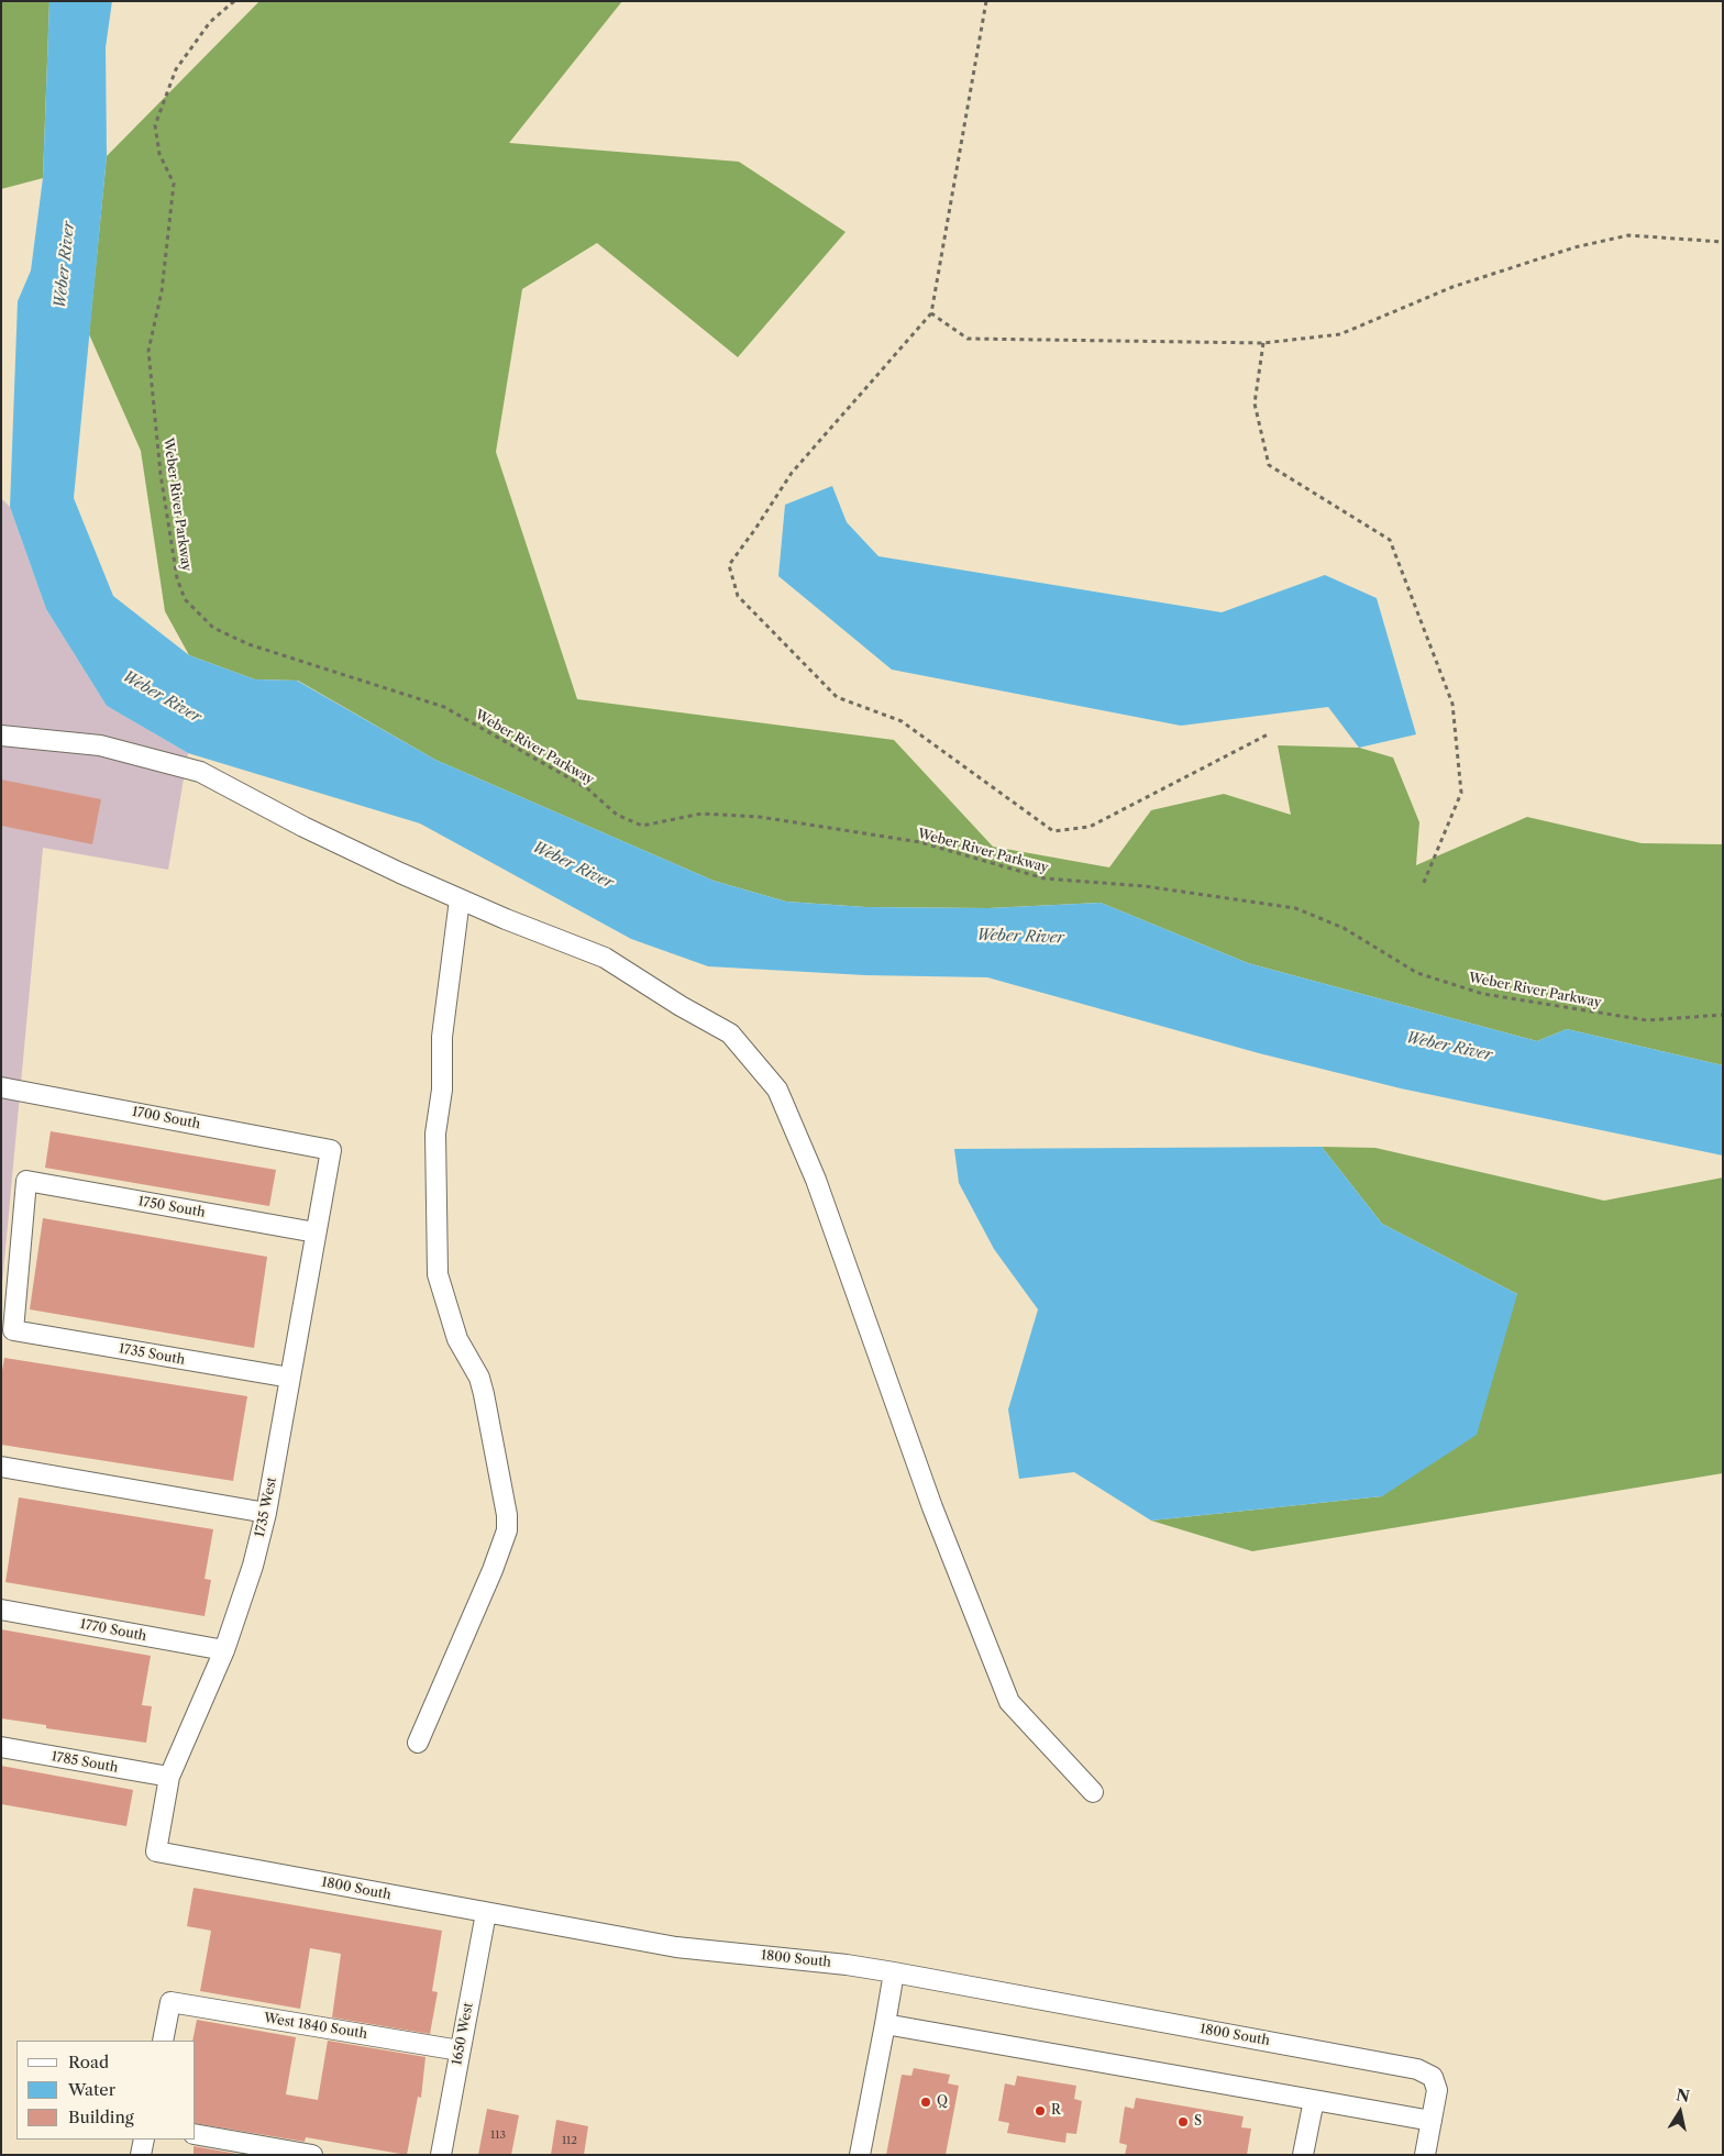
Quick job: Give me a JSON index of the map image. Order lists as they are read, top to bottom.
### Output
{
  "streets": {
    "street": [
      "1700 South",
      "1750 South",
      "1735 South",
      "1735 West",
      "1770 South",
      "1785 South",
      "1800 South",
      "West 1840 South",
      "1650 West"
    ],
    "path": ["Weber River Parkway"]
  },
  "crossings": [
    ["1700 South", "1735 West"],
    ["1750 South", "1735 South"],
    ["1750 South", "1735 West"],
    ["1735 South", "1735 West"],
    ["1735 West", "1770 South"],
    ["1735 West", "1785 South"],
    ["1735 West", "1800 South"],
    ["1800 South", "1650 West"],
    ["West 1840 South", "1650 West"]
  ],
  "water": ["Weber River"],
  "places": ["Q", "R", "S"],
  "house_numbers": ["113", "112"],
  "legend": ["Road", "Water", "Building"],
  "north": "top"
}
